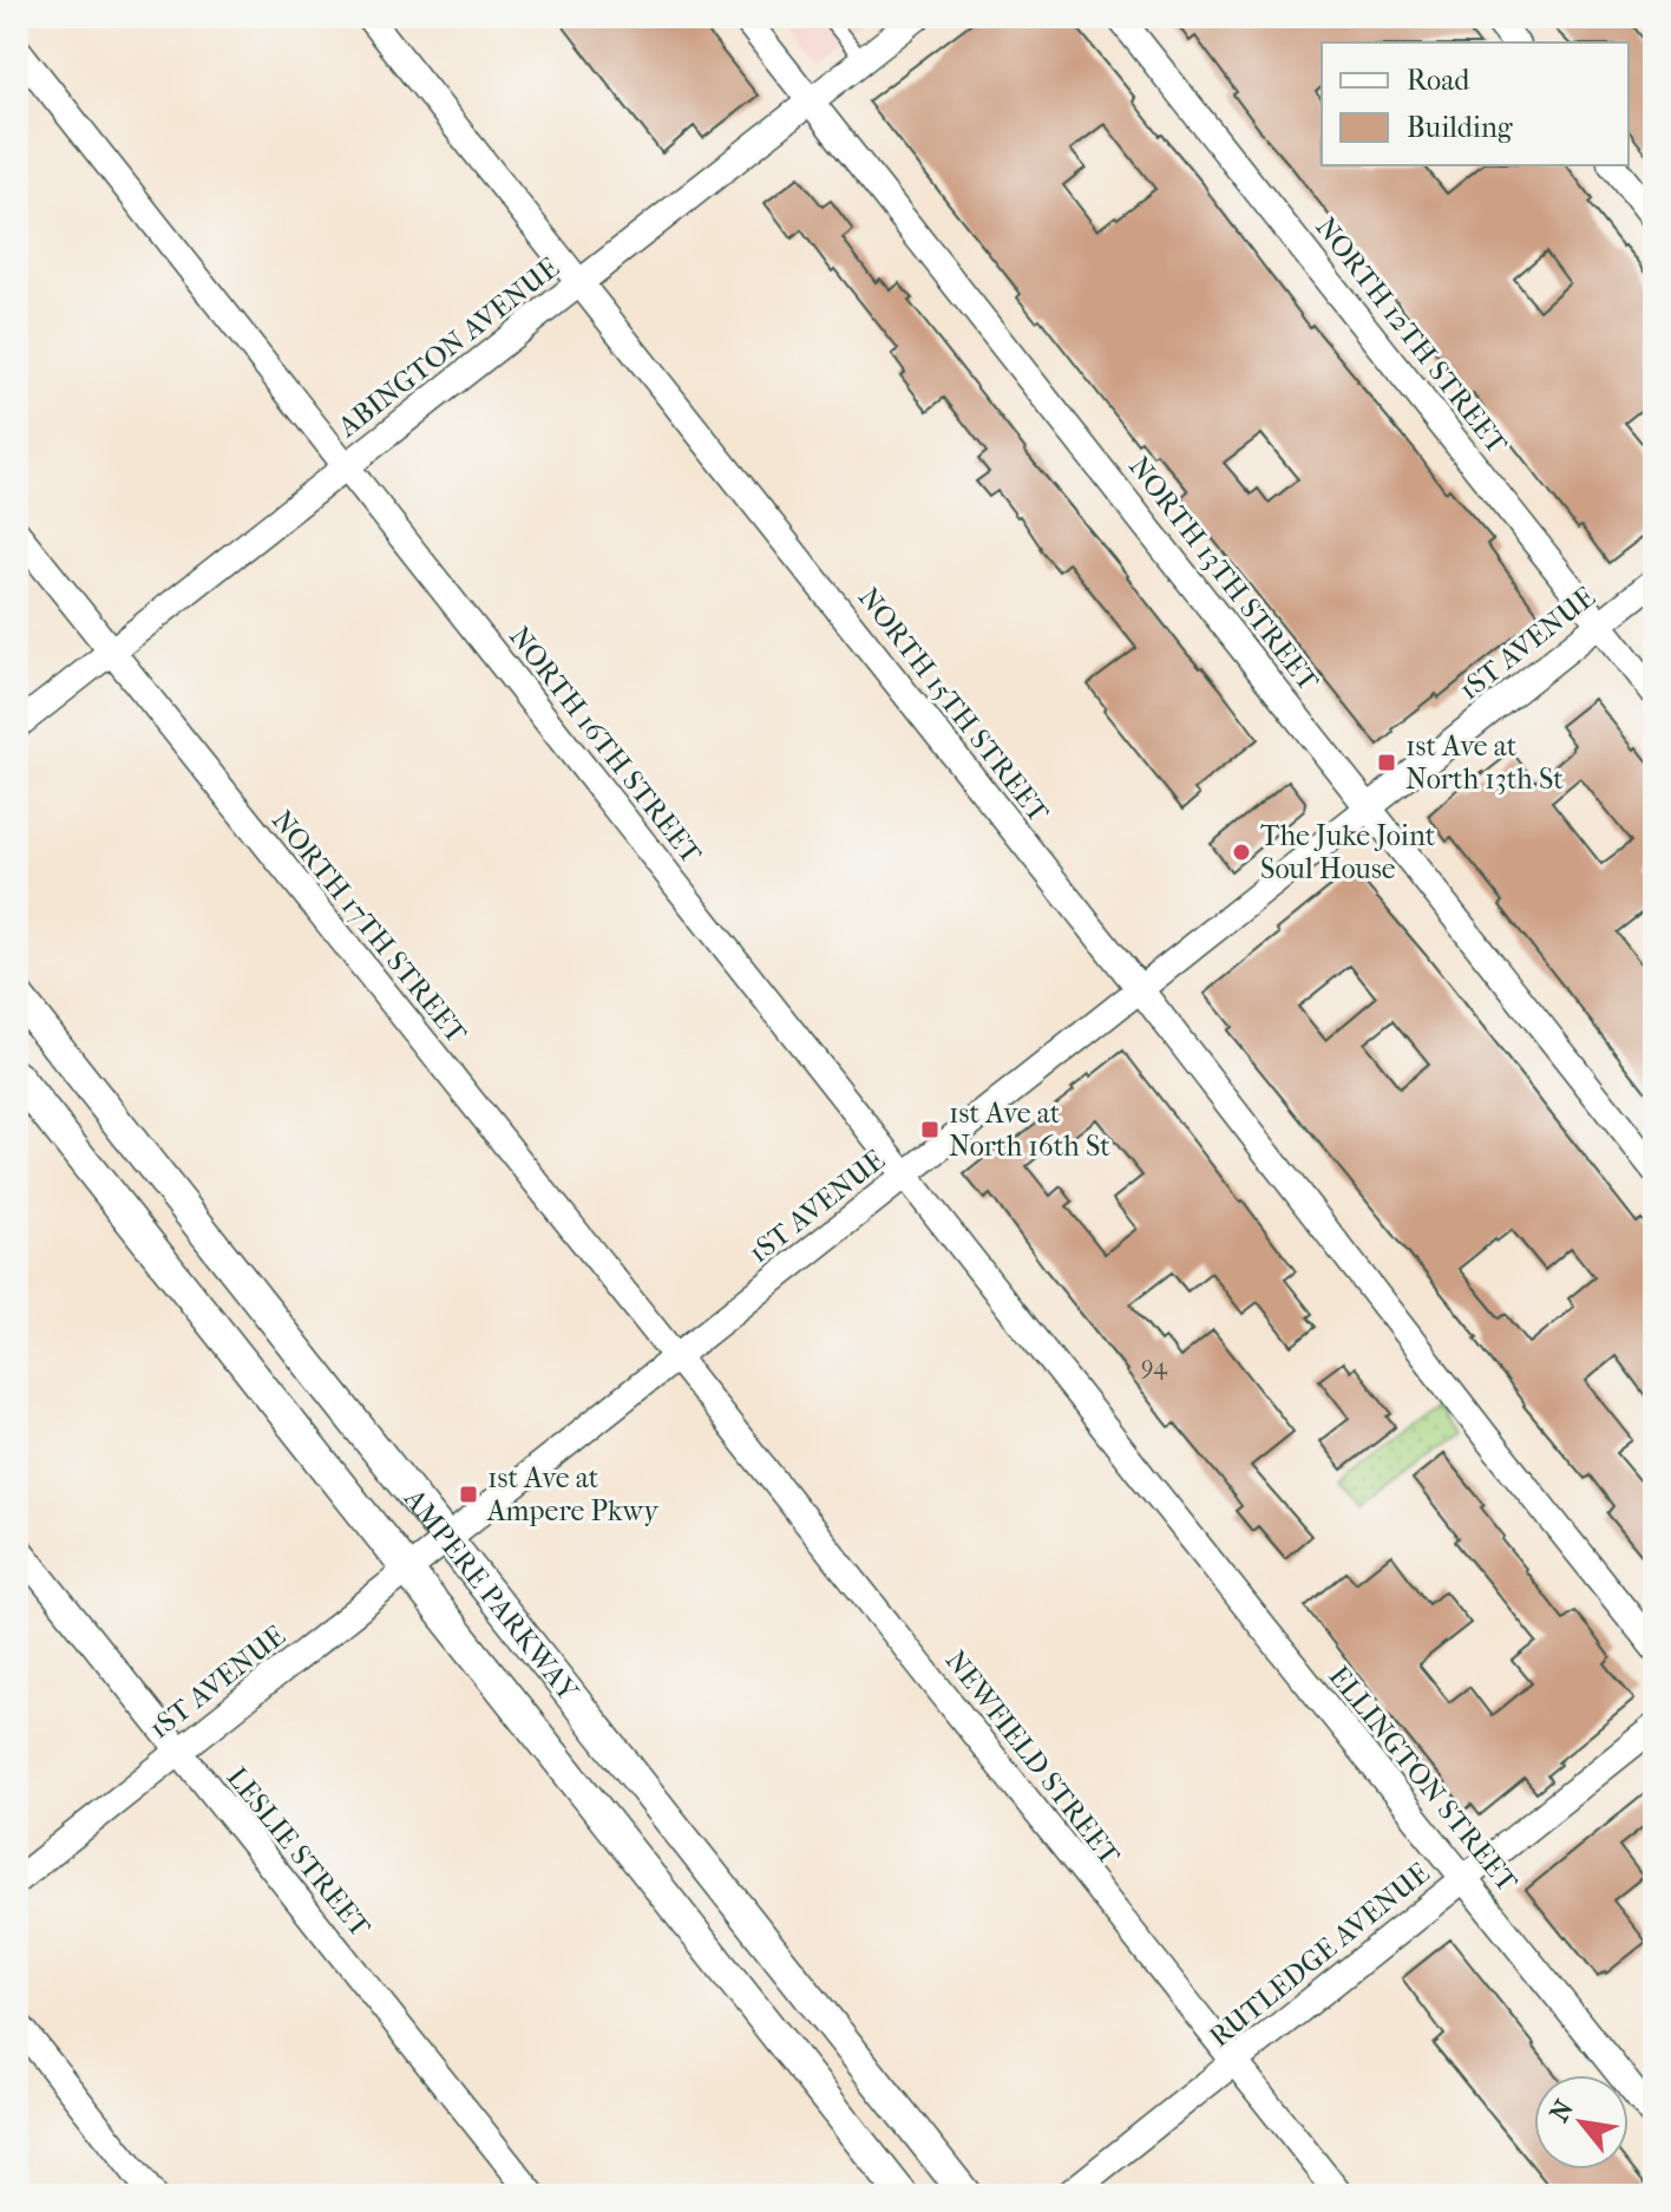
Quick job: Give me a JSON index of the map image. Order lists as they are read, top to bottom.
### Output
{
  "streets": {
    "street": [
      "NORTH 12TH STREET",
      "ABINGTON AVENUE",
      "NORTH 13TH STREET",
      "1ST AVENUE",
      "NORTH 15TH STREET",
      "NORTH 16TH STREET",
      "NORTH 17TH STREET",
      "AMPERE PARKWAY",
      "NEWFIELD STREET",
      "ELLINGTON STREET",
      "LESLIE STREET",
      "RUTLEDGE AVENUE"
    ]
  },
  "crossings": [
    ["NORTH 12TH STREET", "1ST AVENUE"],
    ["ABINGTON AVENUE", "NORTH 13TH STREET"],
    ["ABINGTON AVENUE", "NORTH 15TH STREET"],
    ["ABINGTON AVENUE", "NORTH 16TH STREET"],
    ["ABINGTON AVENUE", "NORTH 17TH STREET"],
    ["NORTH 13TH STREET", "1ST AVENUE"],
    ["1ST AVENUE", "NORTH 15TH STREET"],
    ["1ST AVENUE", "NORTH 16TH STREET"],
    ["1ST AVENUE", "NORTH 17TH STREET"],
    ["1ST AVENUE", "AMPERE PARKWAY"],
    ["1ST AVENUE", "NEWFIELD STREET"],
    ["1ST AVENUE", "LESLIE STREET"],
    ["NORTH 16TH STREET", "ELLINGTON STREET"],
    ["NORTH 17TH STREET", "NEWFIELD STREET"],
    ["NEWFIELD STREET", "RUTLEDGE AVENUE"],
    ["ELLINGTON STREET", "RUTLEDGE AVENUE"]
  ],
  "places": {
    "transit": ["1st Ave at North 13th St", "1st Ave at North 16th St", "1st Ave at Ampere Pkwy"],
    "other": ["The Juke Joint Soul House"]
  },
  "house_numbers": ["94"],
  "legend": ["Road", "Building"],
  "north": "top left"
}
